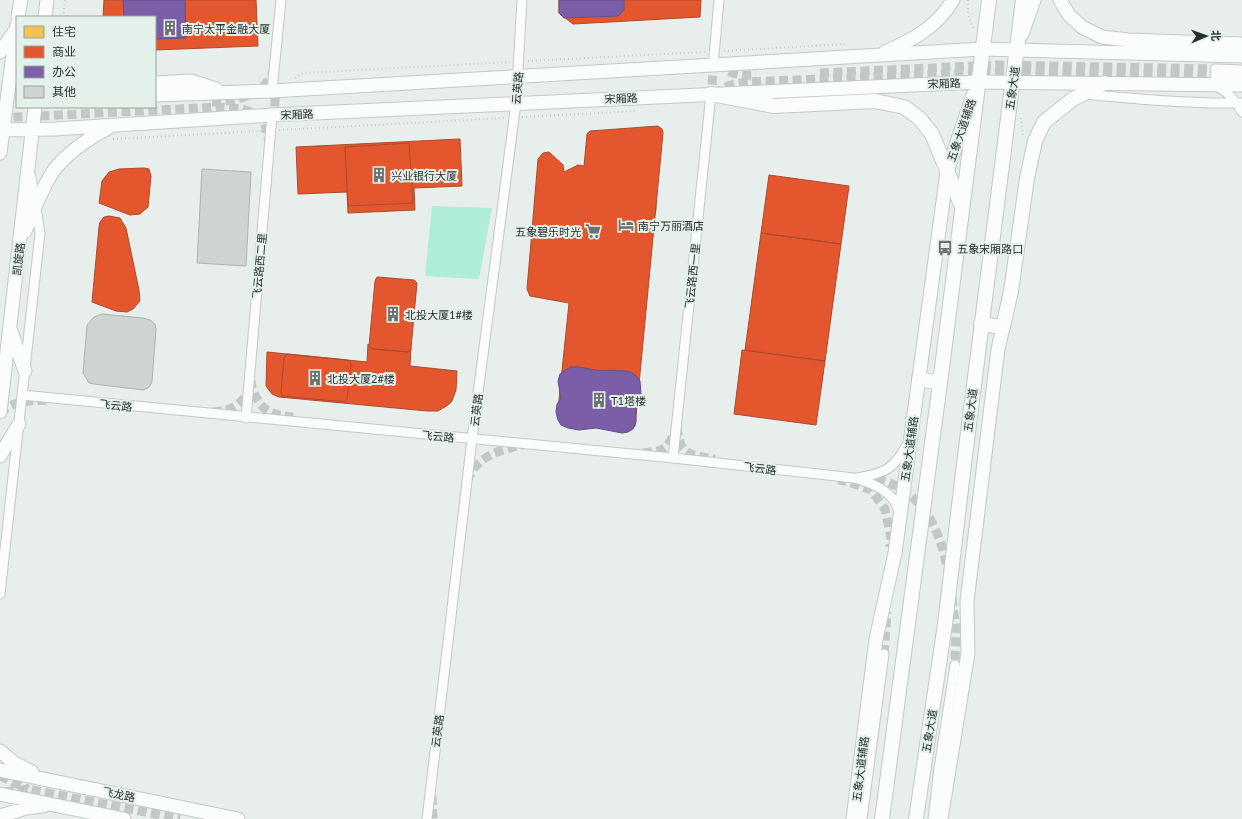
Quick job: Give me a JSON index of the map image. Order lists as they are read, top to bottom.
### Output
{
  "streets": {
    "main road": [
      "宋厢路",
      "五象大道",
      "五象大道辅路",
      "凯旋路",
      "飞龙路"
    ],
    "street": [
      "云英路",
      "飞云路西二里",
      "飞云路西一里",
      "飞云路"
    ]
  },
  "crossings": [
    ["宋厢路", "云英路"],
    ["宋厢路", "五象大道"],
    ["宋厢路", "五象大道辅路"],
    ["宋厢路", "凯旋路"],
    ["宋厢路", "飞云路西二里"],
    ["宋厢路", "飞云路西一里"],
    ["云英路", "飞云路"],
    ["五象大道辅路", "飞云路"],
    ["飞云路西二里", "飞云路"],
    ["飞云路西一里", "飞云路"]
  ],
  "places": {
    "building": [
      "南宁太平金融大厦",
      "兴业银行大厦",
      "北投大厦1#楼",
      "北投大厦2#楼",
      "T1塔楼"
    ],
    "hotel": ["南宁万丽酒店"],
    "supermarket": ["五象碧乐时光"],
    "bus stop": ["五象宋厢路口"]
  },
  "legend": [
    "住宅",
    "商业",
    "办公",
    "其他"
  ],
  "north": "right"
}
